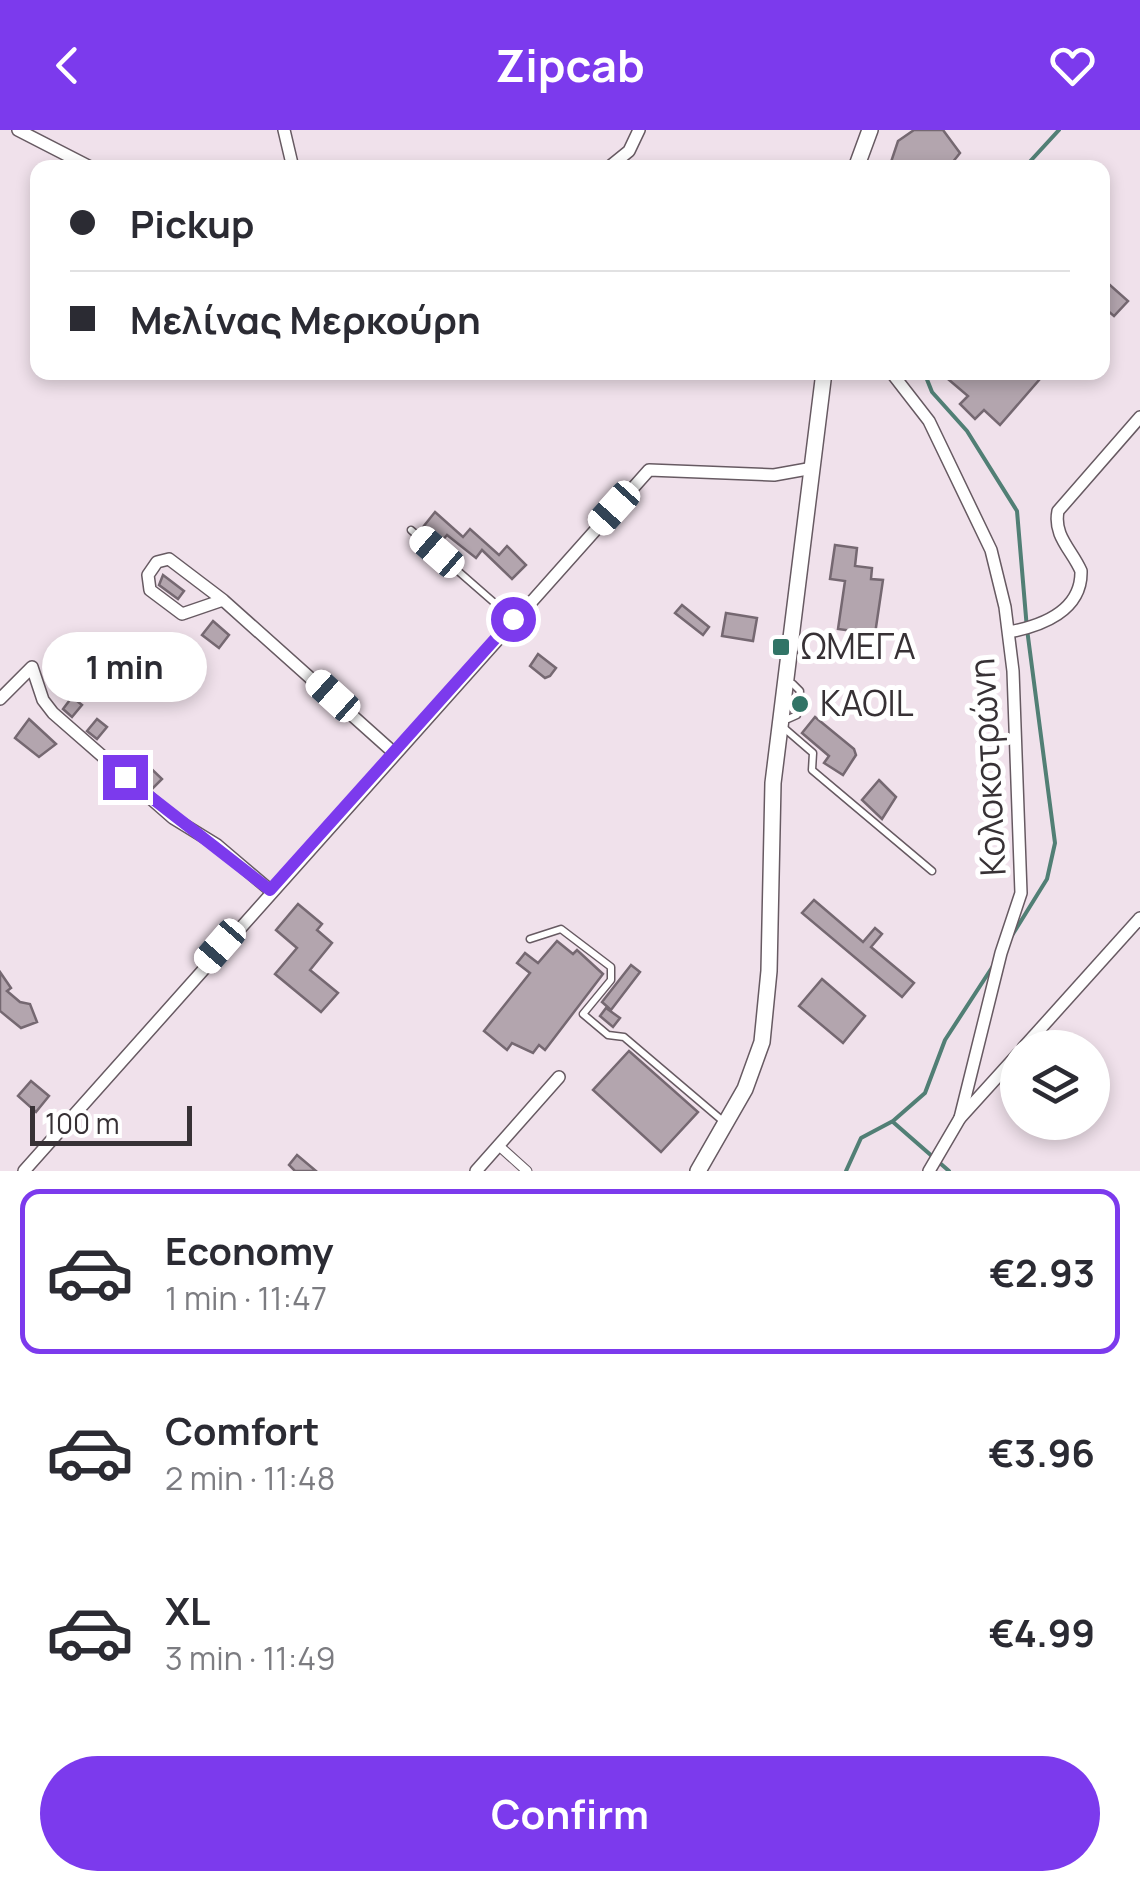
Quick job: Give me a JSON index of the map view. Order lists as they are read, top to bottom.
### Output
{
  "streets": {
    "street": ["Κολοκοτρώνη"]
  },
  "places": {
    "transit": ["ΩΜΕΓΑ"],
    "other": ["KAOIL"]
  },
  "scale_bar": "100 m",
  "page": {
    "header": "Zipcab",
    "banner": ["Pickup", "Μελίνας Μερκούρη"],
    "bubble": "1 min",
    "scale": "100 m",
    "list": [
      {
        "name": "Economy",
        "note": "1 min · 11:47",
        "value": "€2.93"
      },
      {
        "name": "Comfort",
        "note": "2 min · 11:48",
        "value": "€3.96"
      },
      {
        "name": "XL",
        "note": "3 min · 11:49",
        "value": "€4.99"
      }
    ],
    "buttons": "Confirm"
  }
}
